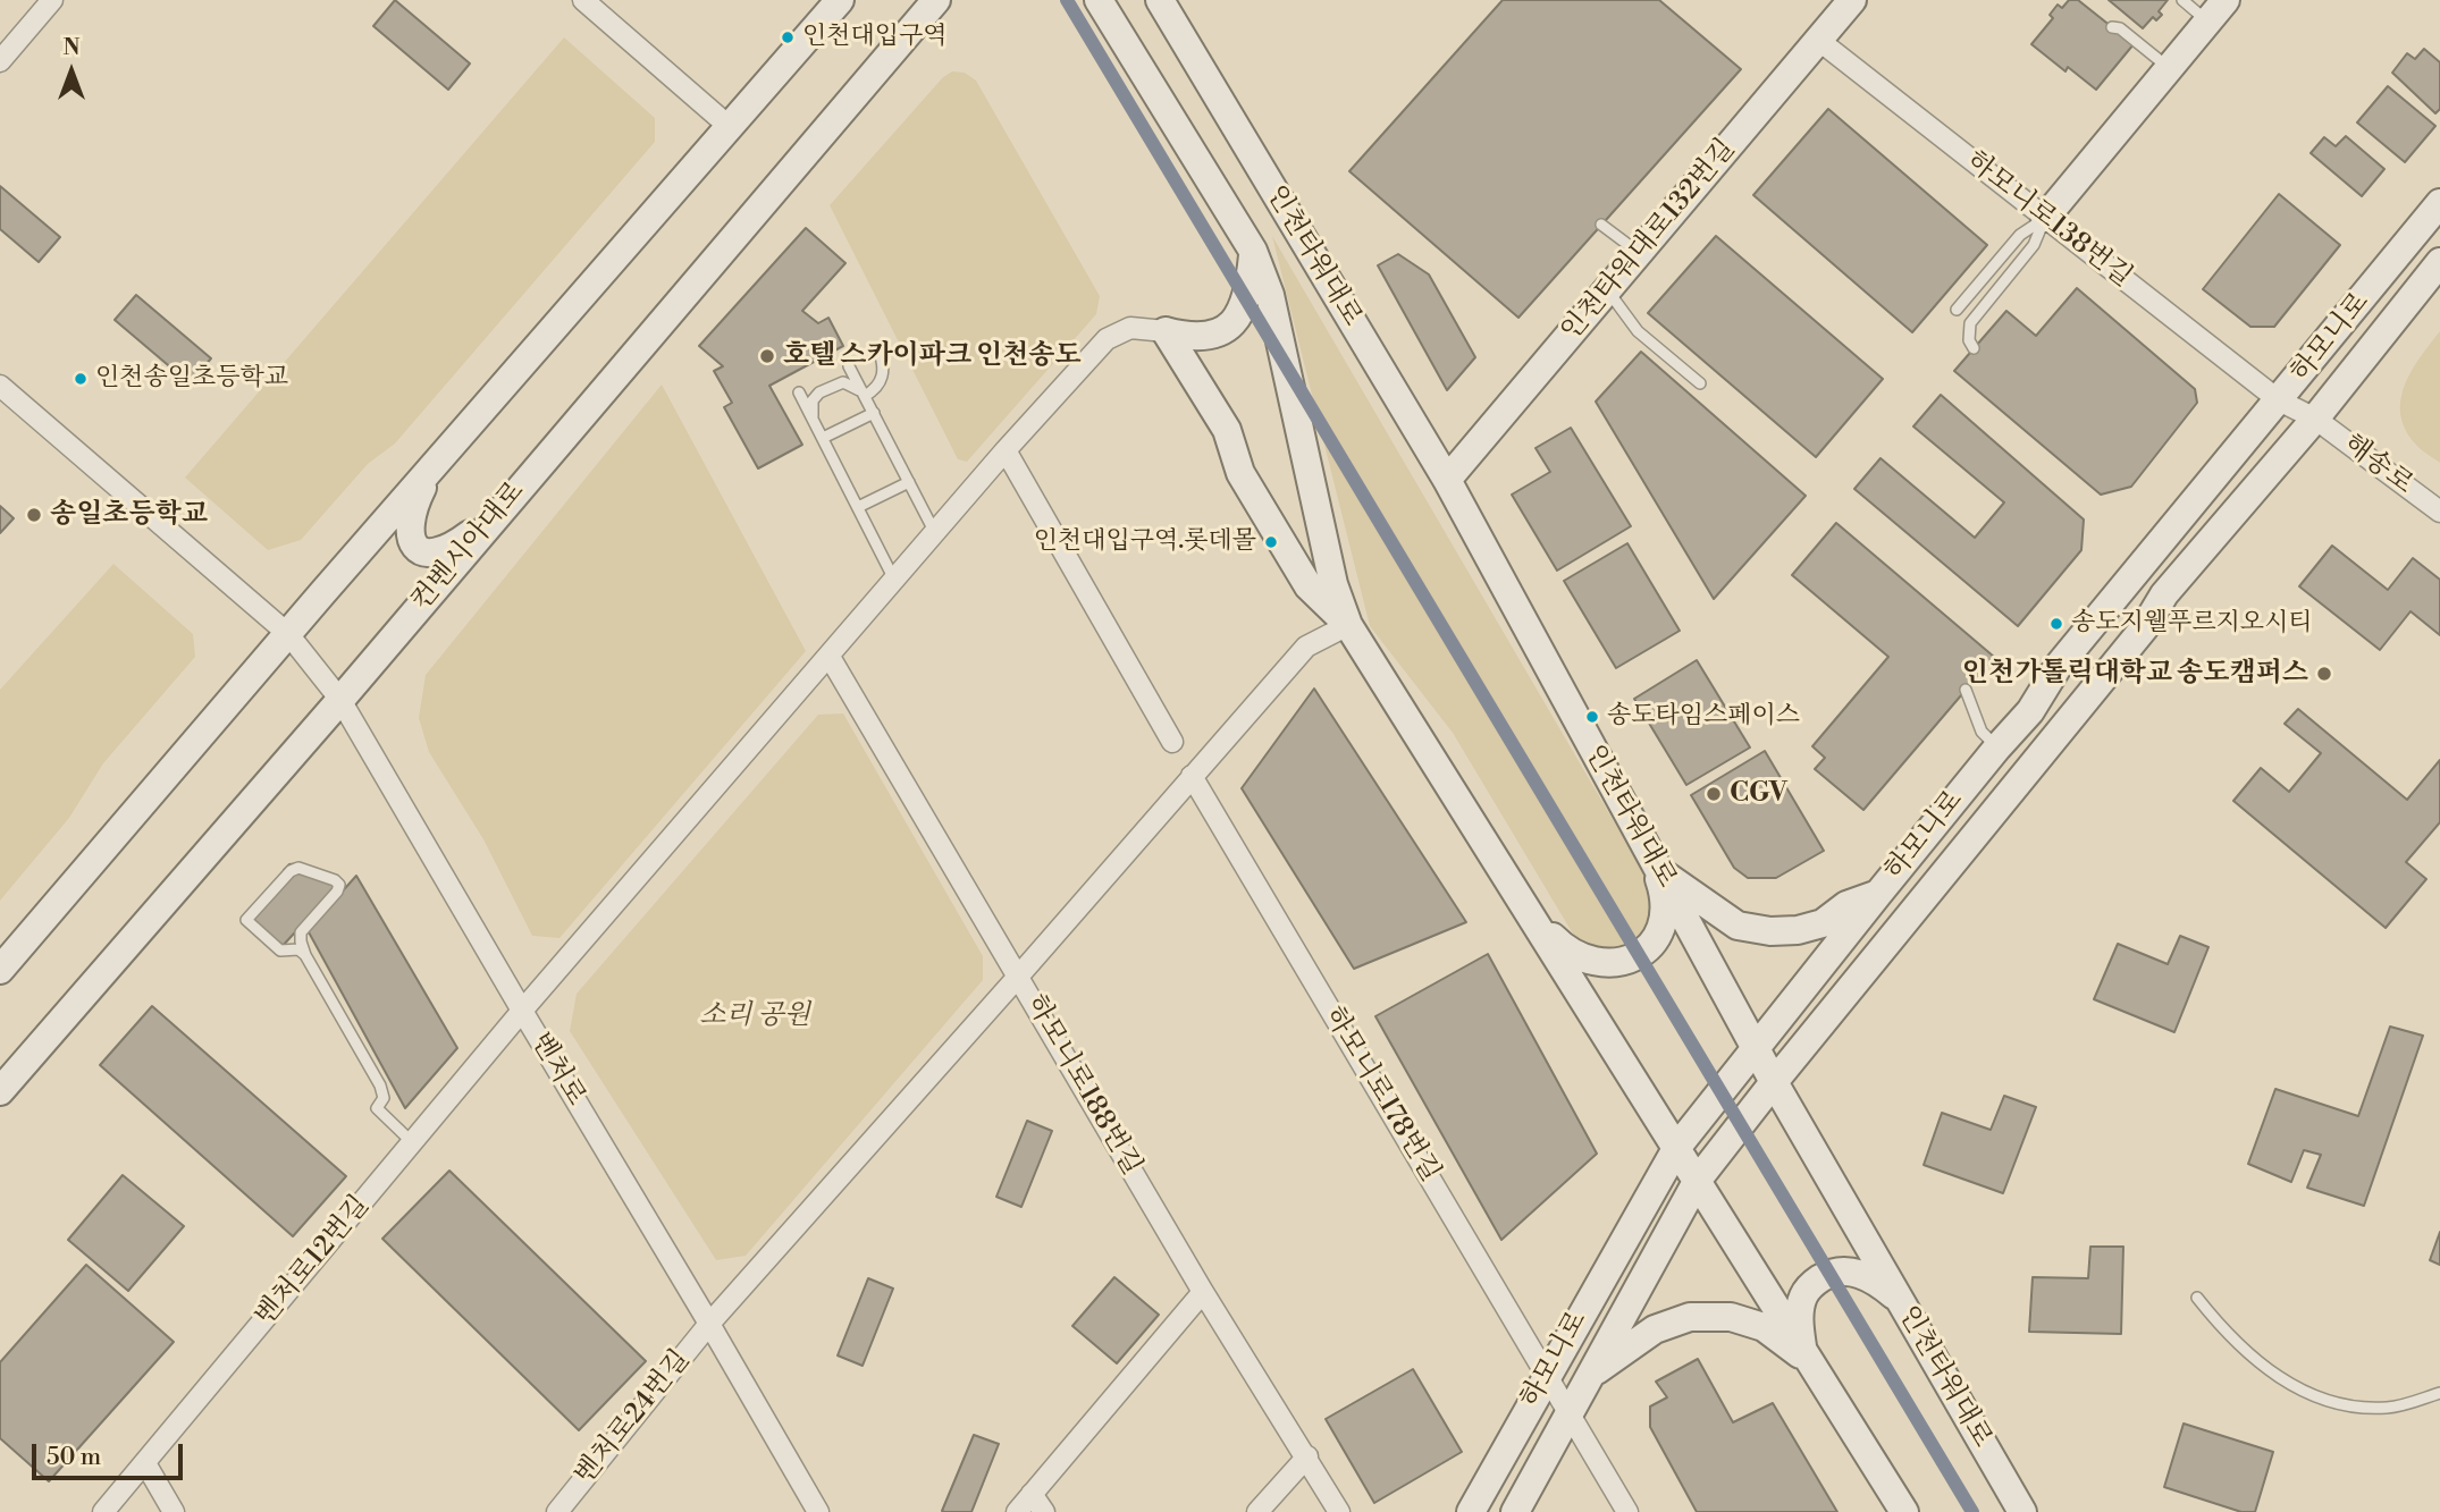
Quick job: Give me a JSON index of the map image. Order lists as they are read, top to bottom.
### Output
{
  "streets": {
    "main road": [
      "인천타워대로132번길",
      "인천타워대로",
      "하모니로",
      "컨벤시아대로"
    ],
    "street": [
      "하모니로138번길",
      "해송로",
      "벤처로",
      "하모니로188번길",
      "하모니로178번길",
      "벤처로12번길",
      "벤처로24번길"
    ]
  },
  "crossings": [
    ["하모니로138번길", "인천타워대로132번길"],
    ["하모니로138번길", "하모니로"],
    ["하모니로138번길", "해송로"],
    ["인천타워대로132번길", "인천타워대로"],
    ["인천타워대로", "하모니로"],
    ["인천타워대로", "벤처로24번길"],
    ["하모니로", "해송로"],
    ["하모니로", "하모니로178번길"],
    ["컨벤시아대로", "벤처로"],
    ["벤처로", "벤처로12번길"],
    ["벤처로", "벤처로24번길"],
    ["하모니로188번길", "벤처로12번길"],
    ["하모니로188번길", "벤처로24번길"],
    ["하모니로178번길", "벤처로24번길"]
  ],
  "parks": ["소리 공원"],
  "places": [
    "인천대입구역",
    "호텔 스카이파크 인천송도",
    "인천송일초등학교",
    "송일초등학교",
    "인천대입구역.롯데몰",
    "송도지웰푸르지오시티",
    "인천가톨릭대학교 송도캠퍼스",
    "송도타임스페이스",
    "CGV"
  ],
  "scale_bar": "50 m",
  "north": "top"
}
